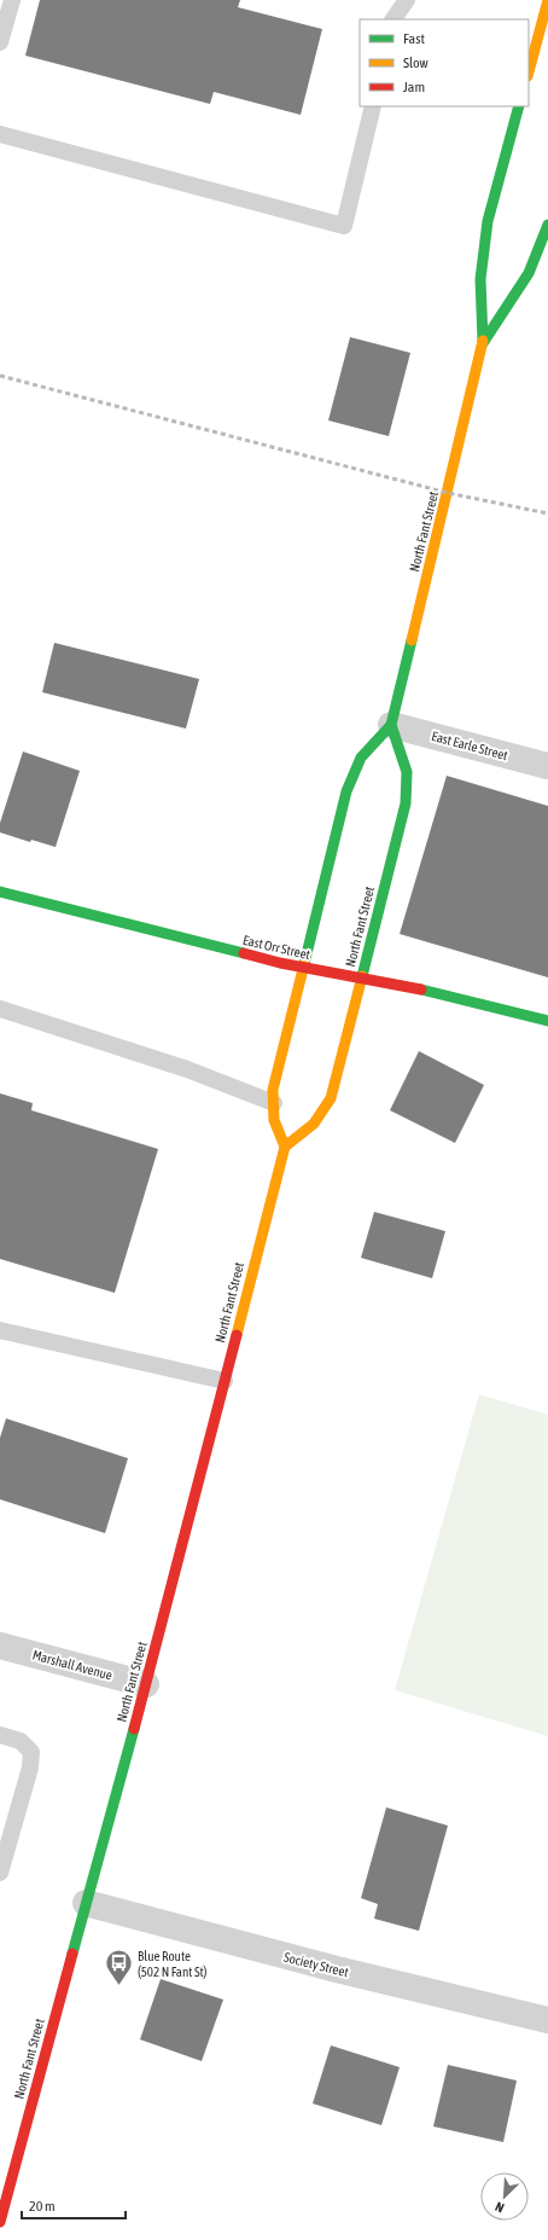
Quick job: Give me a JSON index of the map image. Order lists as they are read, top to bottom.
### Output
{
  "streets": {
    "main road": ["North Fant Street", "East Orr Street"],
    "street": ["East Earle Street", "Marshall Avenue", "Society Street"]
  },
  "crossings": [
    ["North Fant Street", "East Earle Street"],
    ["North Fant Street", "East Orr Street"],
    ["North Fant Street", "Marshall Avenue"],
    ["North Fant Street", "Society Street"]
  ],
  "places": {
    "bus stop": ["Blue Route (502 N Fant St)"]
  },
  "legend": ["Fast", "Slow", "Jam"],
  "scale_bar": "20 m",
  "north": "bottom left"
}
